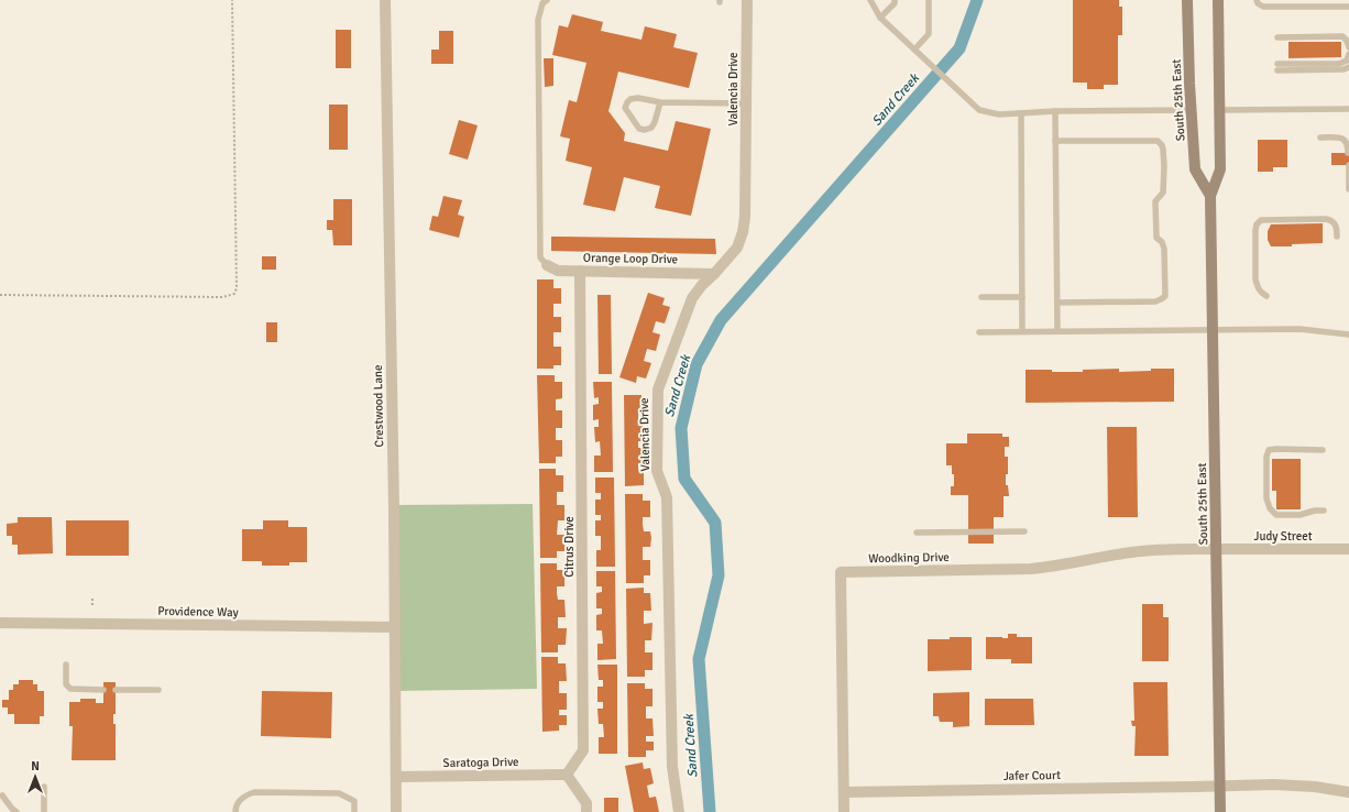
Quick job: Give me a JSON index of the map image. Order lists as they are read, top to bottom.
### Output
{
  "streets": {
    "main road": ["South 25th East"],
    "street": [
      "Valencia Drive",
      "Orange Loop Drive",
      "Crestwood Lane",
      "Judy Street",
      "Citrus Drive",
      "Woodking Drive",
      "Providence Way",
      "Saratoga Drive",
      "Jafer Court"
    ]
  },
  "crossings": [
    ["Valencia Drive", "Orange Loop Drive"],
    ["South 25th East", "Judy Street"],
    ["South 25th East", "Woodking Drive"],
    ["South 25th East", "Jafer Court"],
    ["Orange Loop Drive", "Citrus Drive"],
    ["Crestwood Lane", "Providence Way"],
    ["Crestwood Lane", "Saratoga Drive"],
    ["Judy Street", "Woodking Drive"],
    ["Citrus Drive", "Saratoga Drive"],
    ["Woodking Drive", "Jafer Court"]
  ],
  "water": ["Sand Creek"],
  "north": "top"
}
